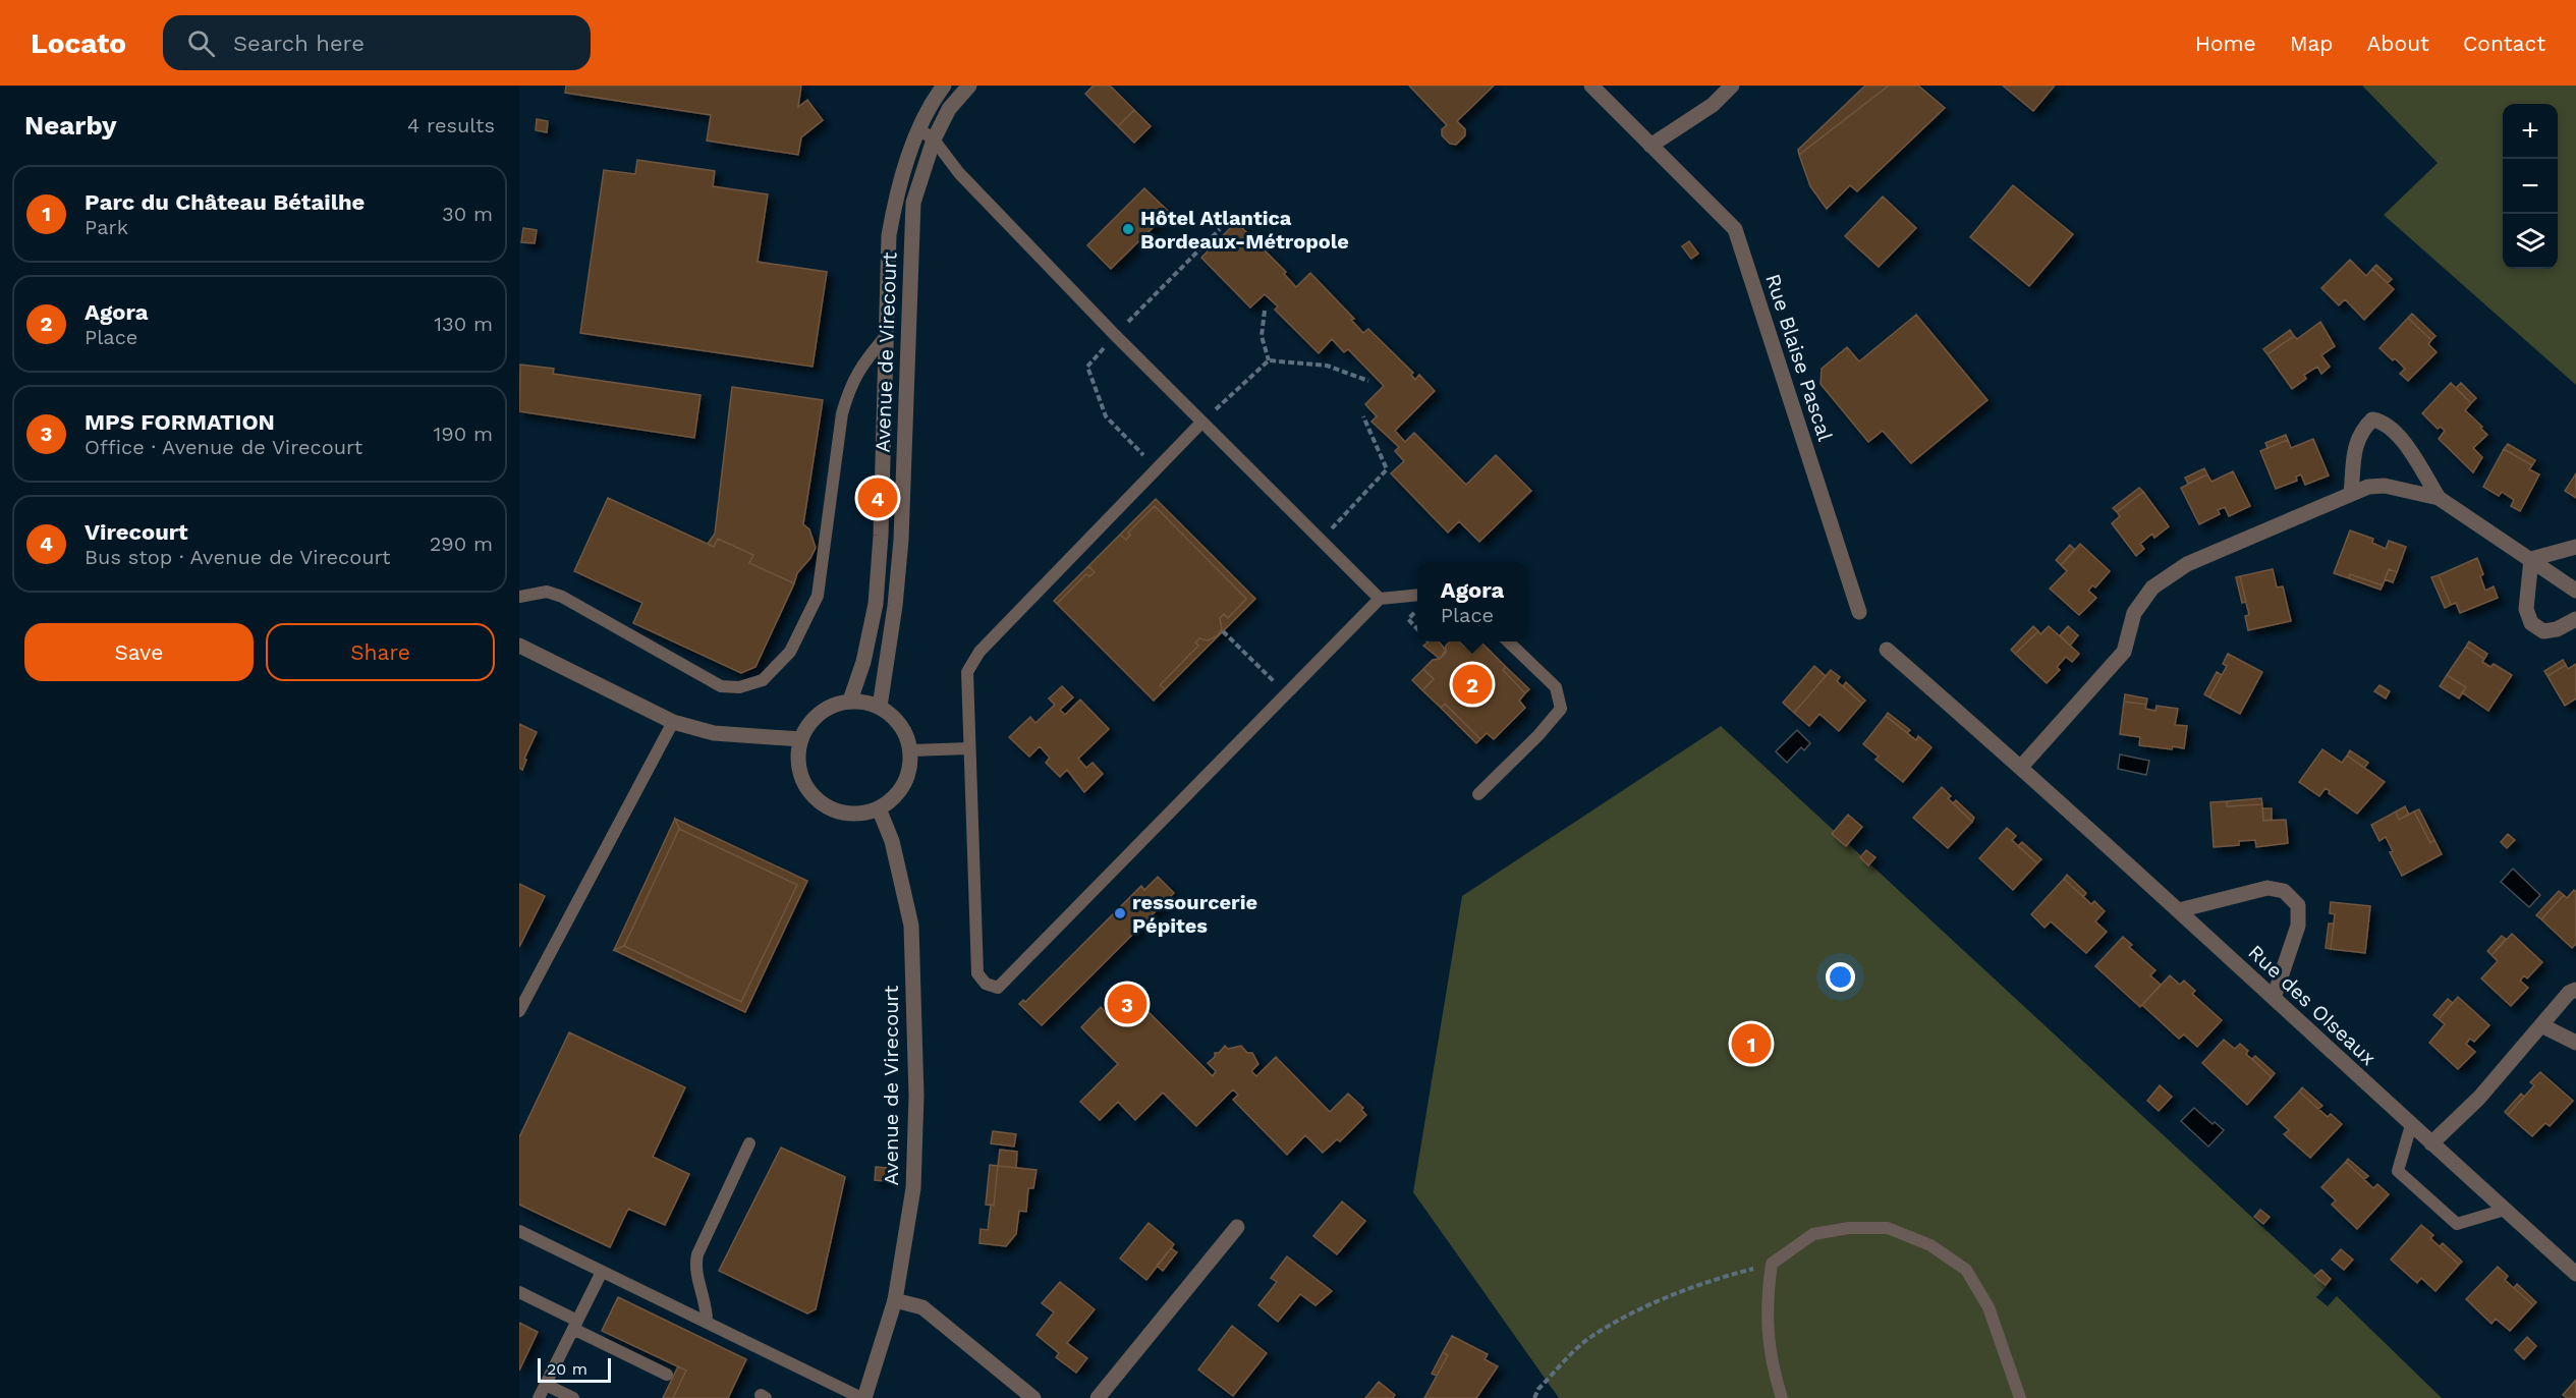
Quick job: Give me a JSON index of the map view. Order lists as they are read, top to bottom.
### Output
{
  "streets": {
    "street": ["Avenue de Virecourt", "Rue Blaise Pascal", "Rue des OIseaux"]
  },
  "places": ["Hôtel Atlantica Bordeaux-Métropole", "ressourcerie Pépites"],
  "scale_bar": "20 m",
  "page": {
    "header": "Locato",
    "search": "Search here",
    "nav": [
      "Home",
      "Map",
      "About",
      "Contact"
    ],
    "heading": ["Nearby", "4 results"],
    "map_buttons": ["+", "−"],
    "list": [
      {
        "mark": "1",
        "name": "Parc du Château Bétailhe",
        "note": "Park",
        "value": "30 m"
      },
      {
        "mark": "2",
        "name": "Agora",
        "note": "Place",
        "value": "130 m"
      },
      {
        "mark": "3",
        "name": "MPS FORMATION",
        "note": "Office · Avenue de Virecourt",
        "value": "190 m"
      },
      {
        "mark": "4",
        "name": "Virecourt",
        "note": "Bus stop · Avenue de Virecourt",
        "value": "290 m"
      }
    ],
    "pins": [
      "4",
      "2",
      "3",
      "1"
    ],
    "popup": ["Agora", "Place"],
    "buttons": ["Save", "Share"],
    "scale": "20 m"
  }
}
